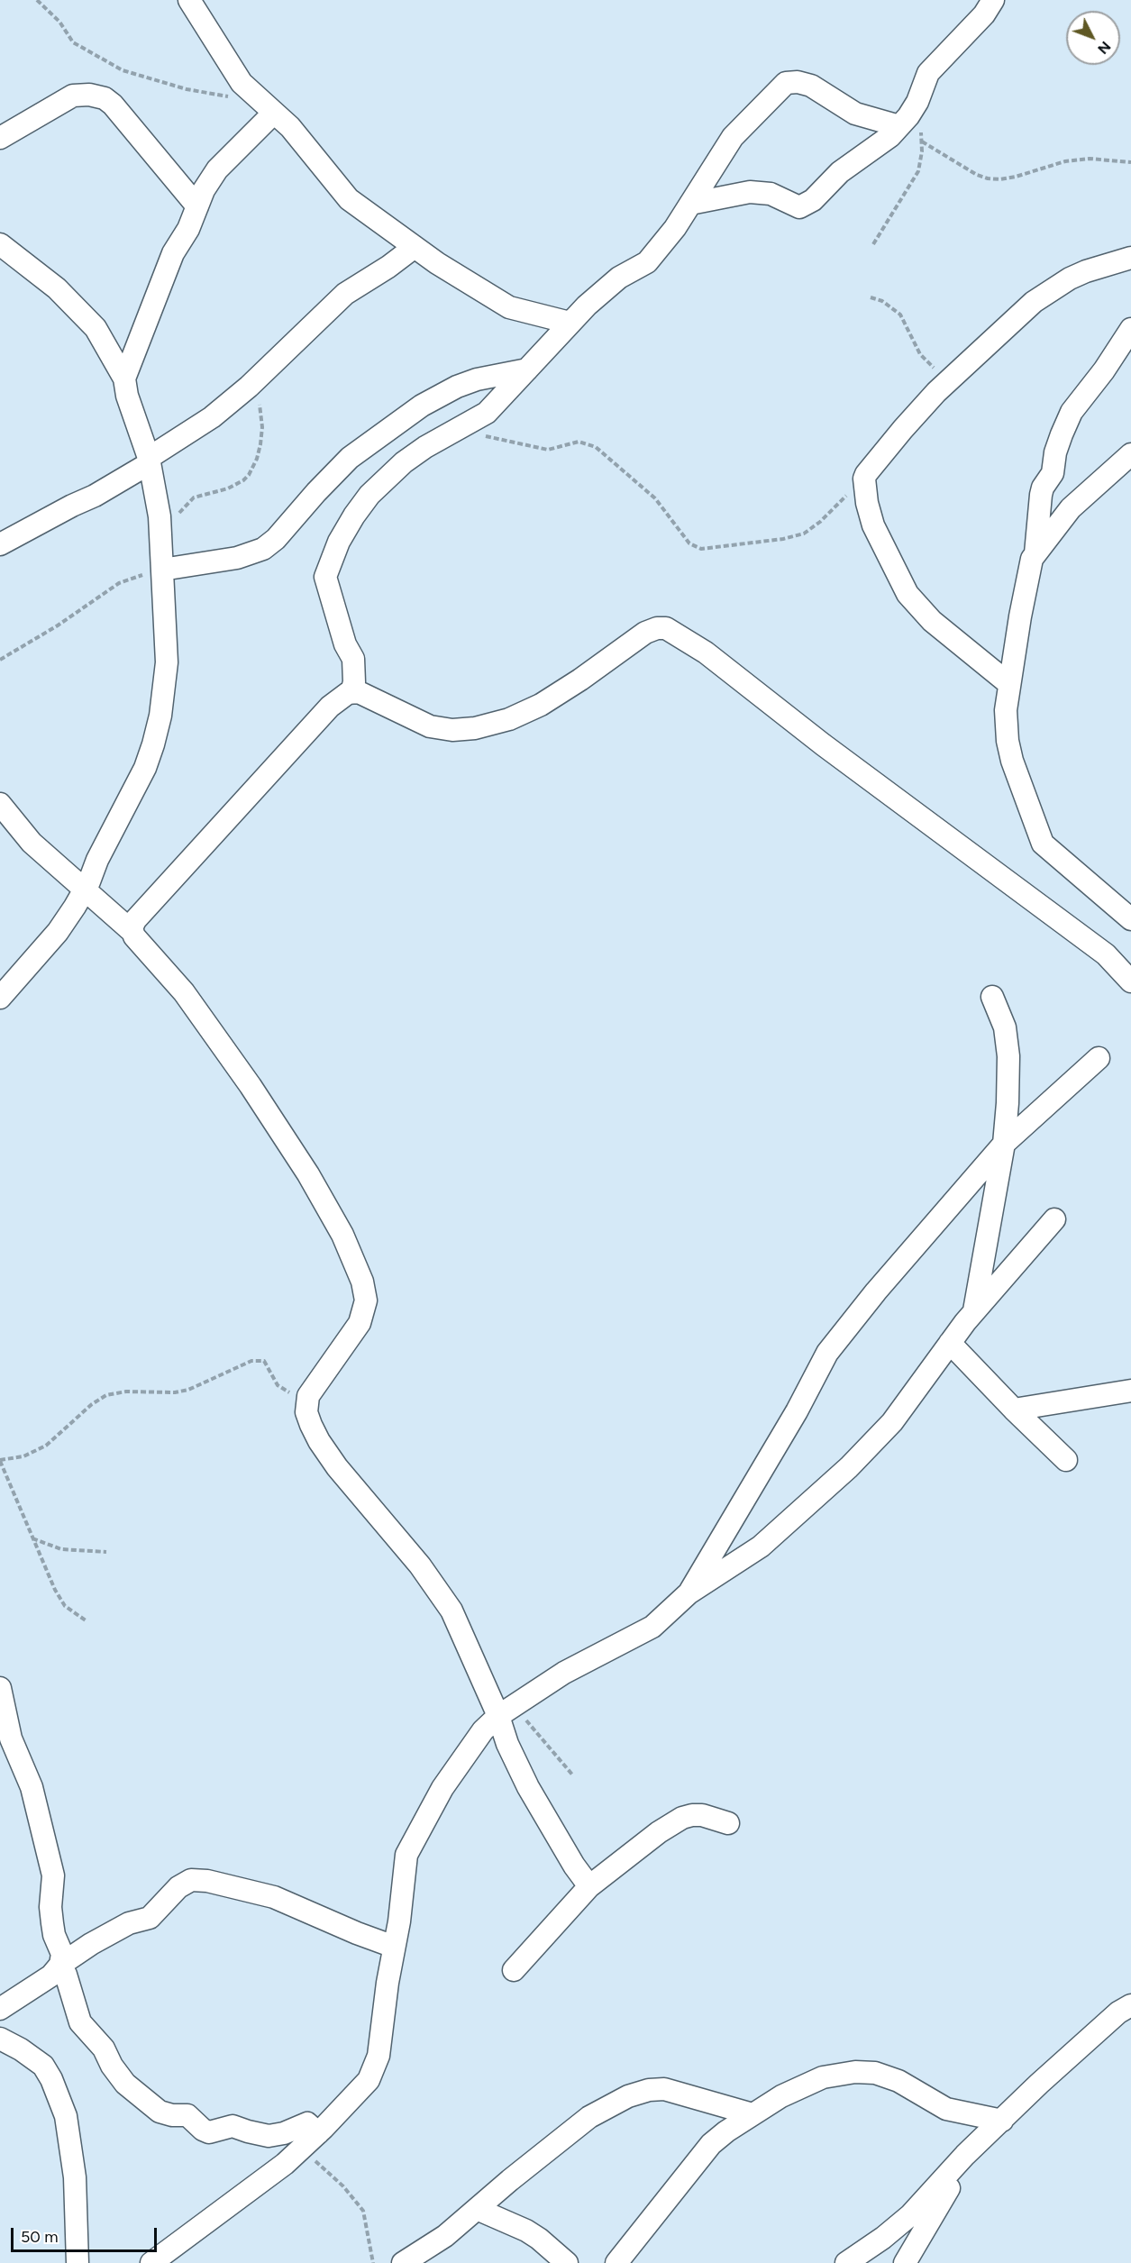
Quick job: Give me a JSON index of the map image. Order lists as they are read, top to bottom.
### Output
{
  "scale_bar": "50 m",
  "north": "bottom right"
}
